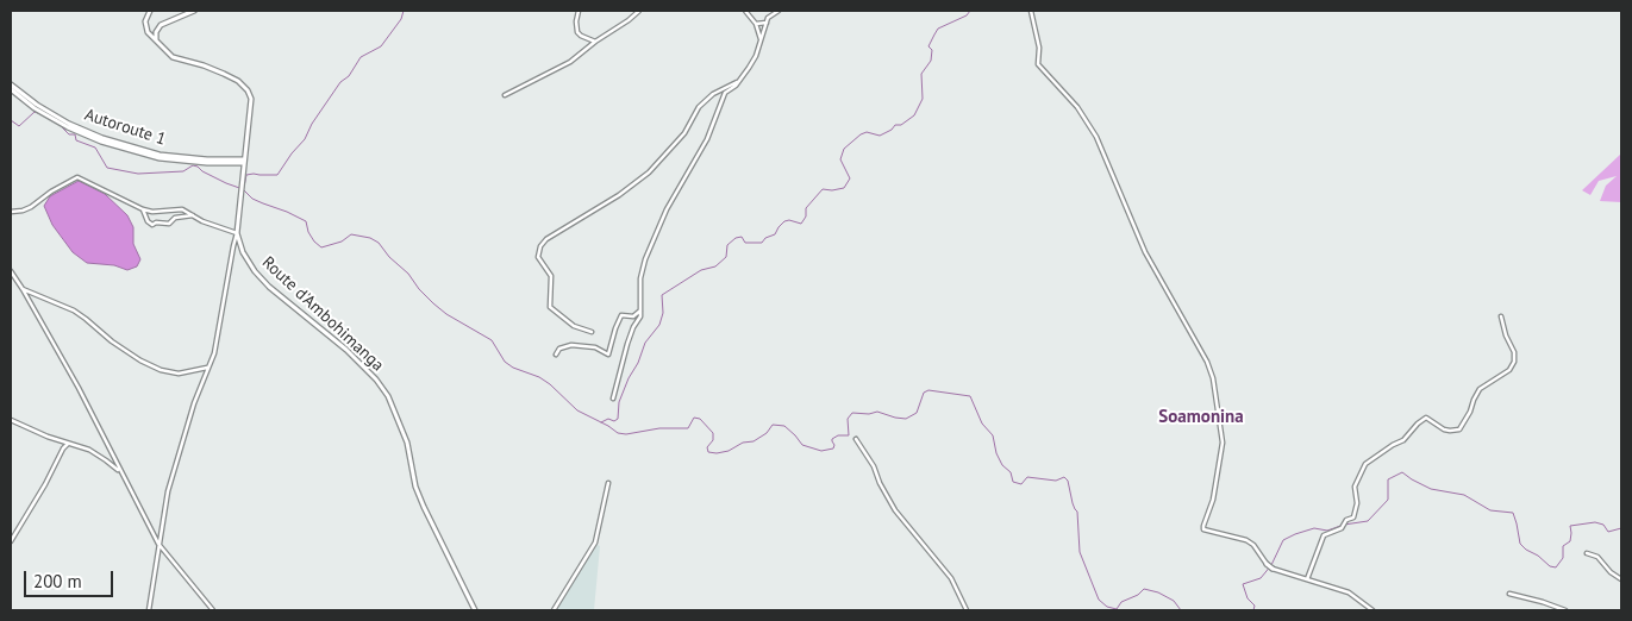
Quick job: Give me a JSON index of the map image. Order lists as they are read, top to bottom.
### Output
{
  "streets": {
    "street": ["Autoroute 1", "Route d'Ambohimanga"]
  },
  "crossings": [
    ["Autoroute 1", "Route d'Ambohimanga"]
  ],
  "districts": ["Soamonina"],
  "scale_bar": "200 m"
}
